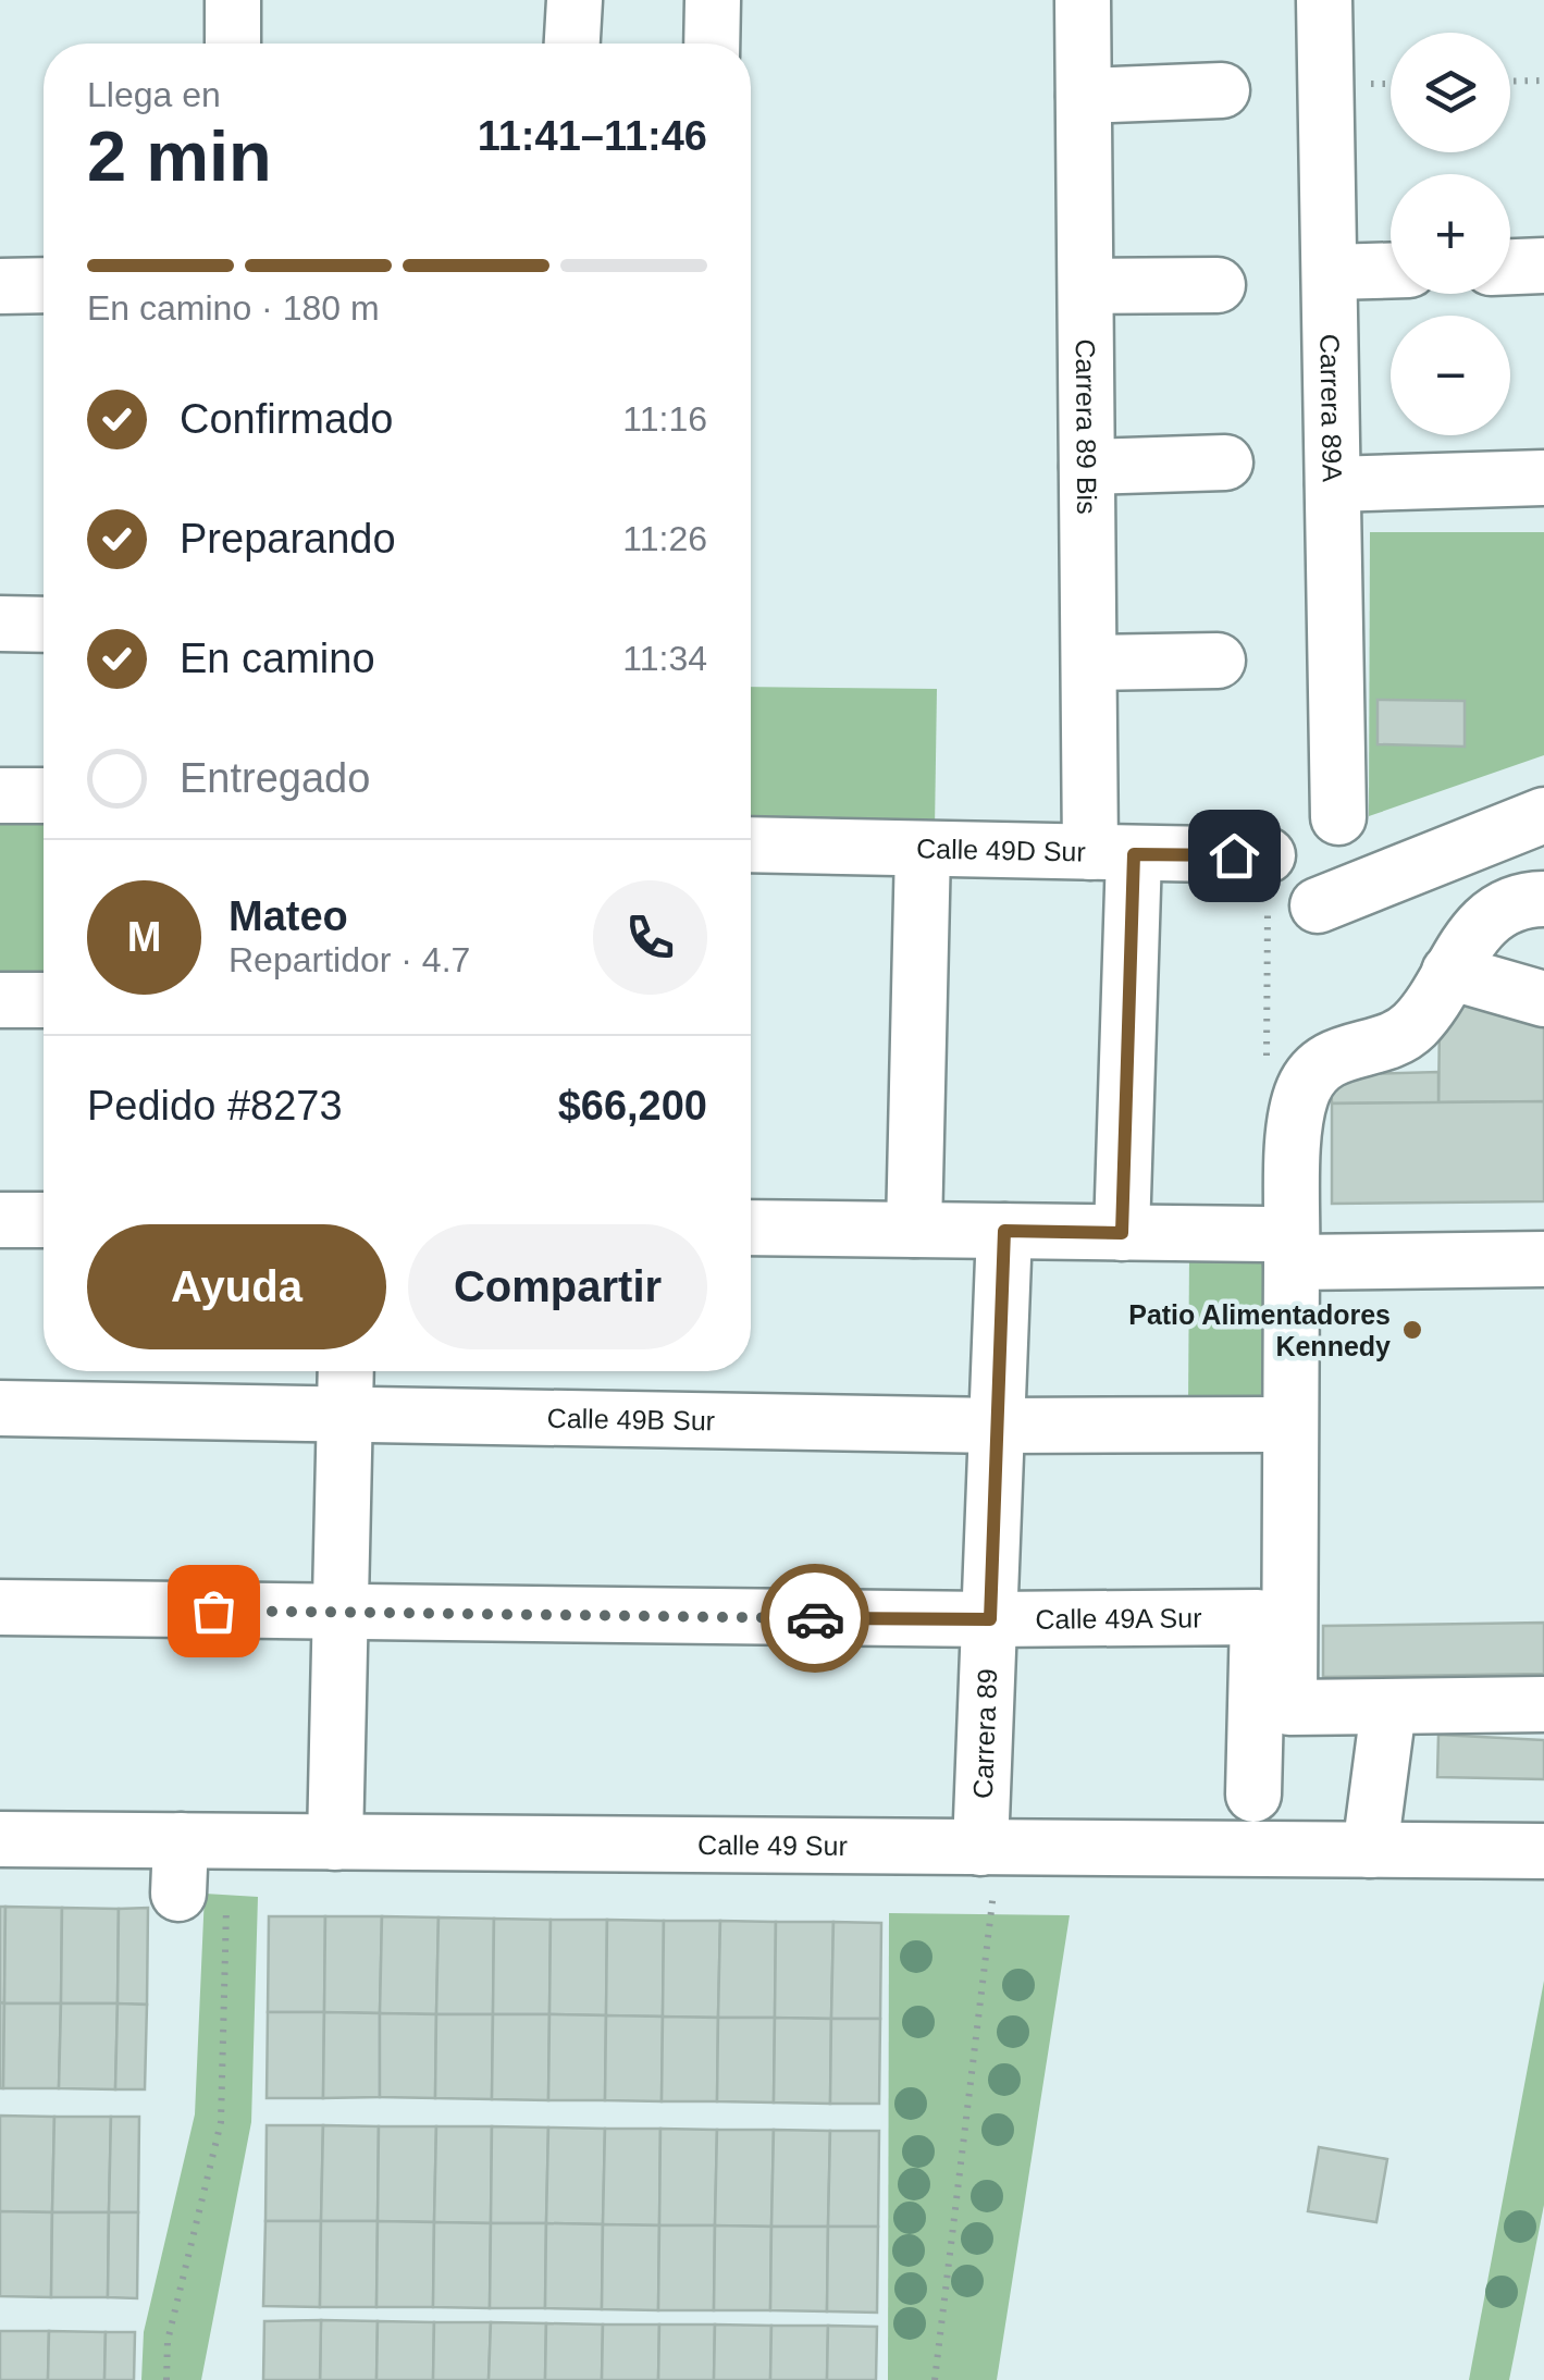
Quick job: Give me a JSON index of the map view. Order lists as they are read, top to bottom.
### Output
{
  "streets": {
    "street": [
      "Carrera 89A",
      "Carrera 89 Bis",
      "Calle 49D Sur",
      "Calle 49B Sur",
      "Calle 49A Sur",
      "Carrera 89",
      "Calle 49 Sur"
    ]
  },
  "crossings": [
    ["Carrera 89 Bis", "Calle 49D Sur"],
    ["Calle 49B Sur", "Carrera 89"],
    ["Calle 49A Sur", "Carrera 89"],
    ["Carrera 89", "Calle 49 Sur"]
  ],
  "places": ["Patio Alimentadores Kennedy"],
  "page": {
    "map_buttons": ["+", "−"],
    "heading": ["2 min", "Llega en", "11:41–11:46"],
    "panel": [
      "Mateo",
      "Repartidor · 4.7",
      "Pedido #8273",
      "$66,200"
    ],
    "bar": "En camino · 180 m",
    "list": [
      ["Confirmado", "11:16"],
      ["Preparando", "11:26"],
      ["En camino", "11:34"],
      "Entregado"
    ],
    "round": "M",
    "buttons": ["Ayuda", "Compartir"]
  }
}
